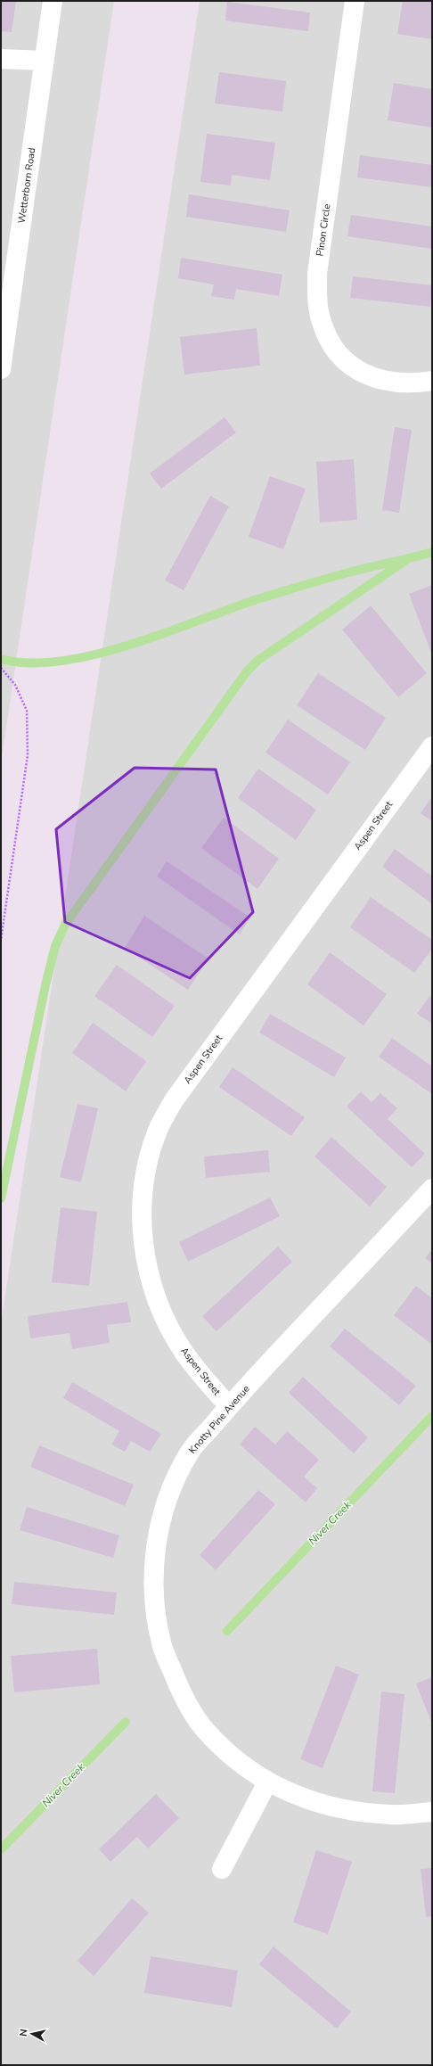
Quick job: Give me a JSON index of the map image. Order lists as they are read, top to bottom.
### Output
{
  "streets": {
    "street": [
      "Wetterborn Road",
      "Pinon Circle",
      "Aspen Street",
      "Knotty Pine Avenue"
    ]
  },
  "crossings": [
    ["Aspen Street", "Knotty Pine Avenue"]
  ],
  "water": ["Niver Creek"],
  "north": "left"
}
